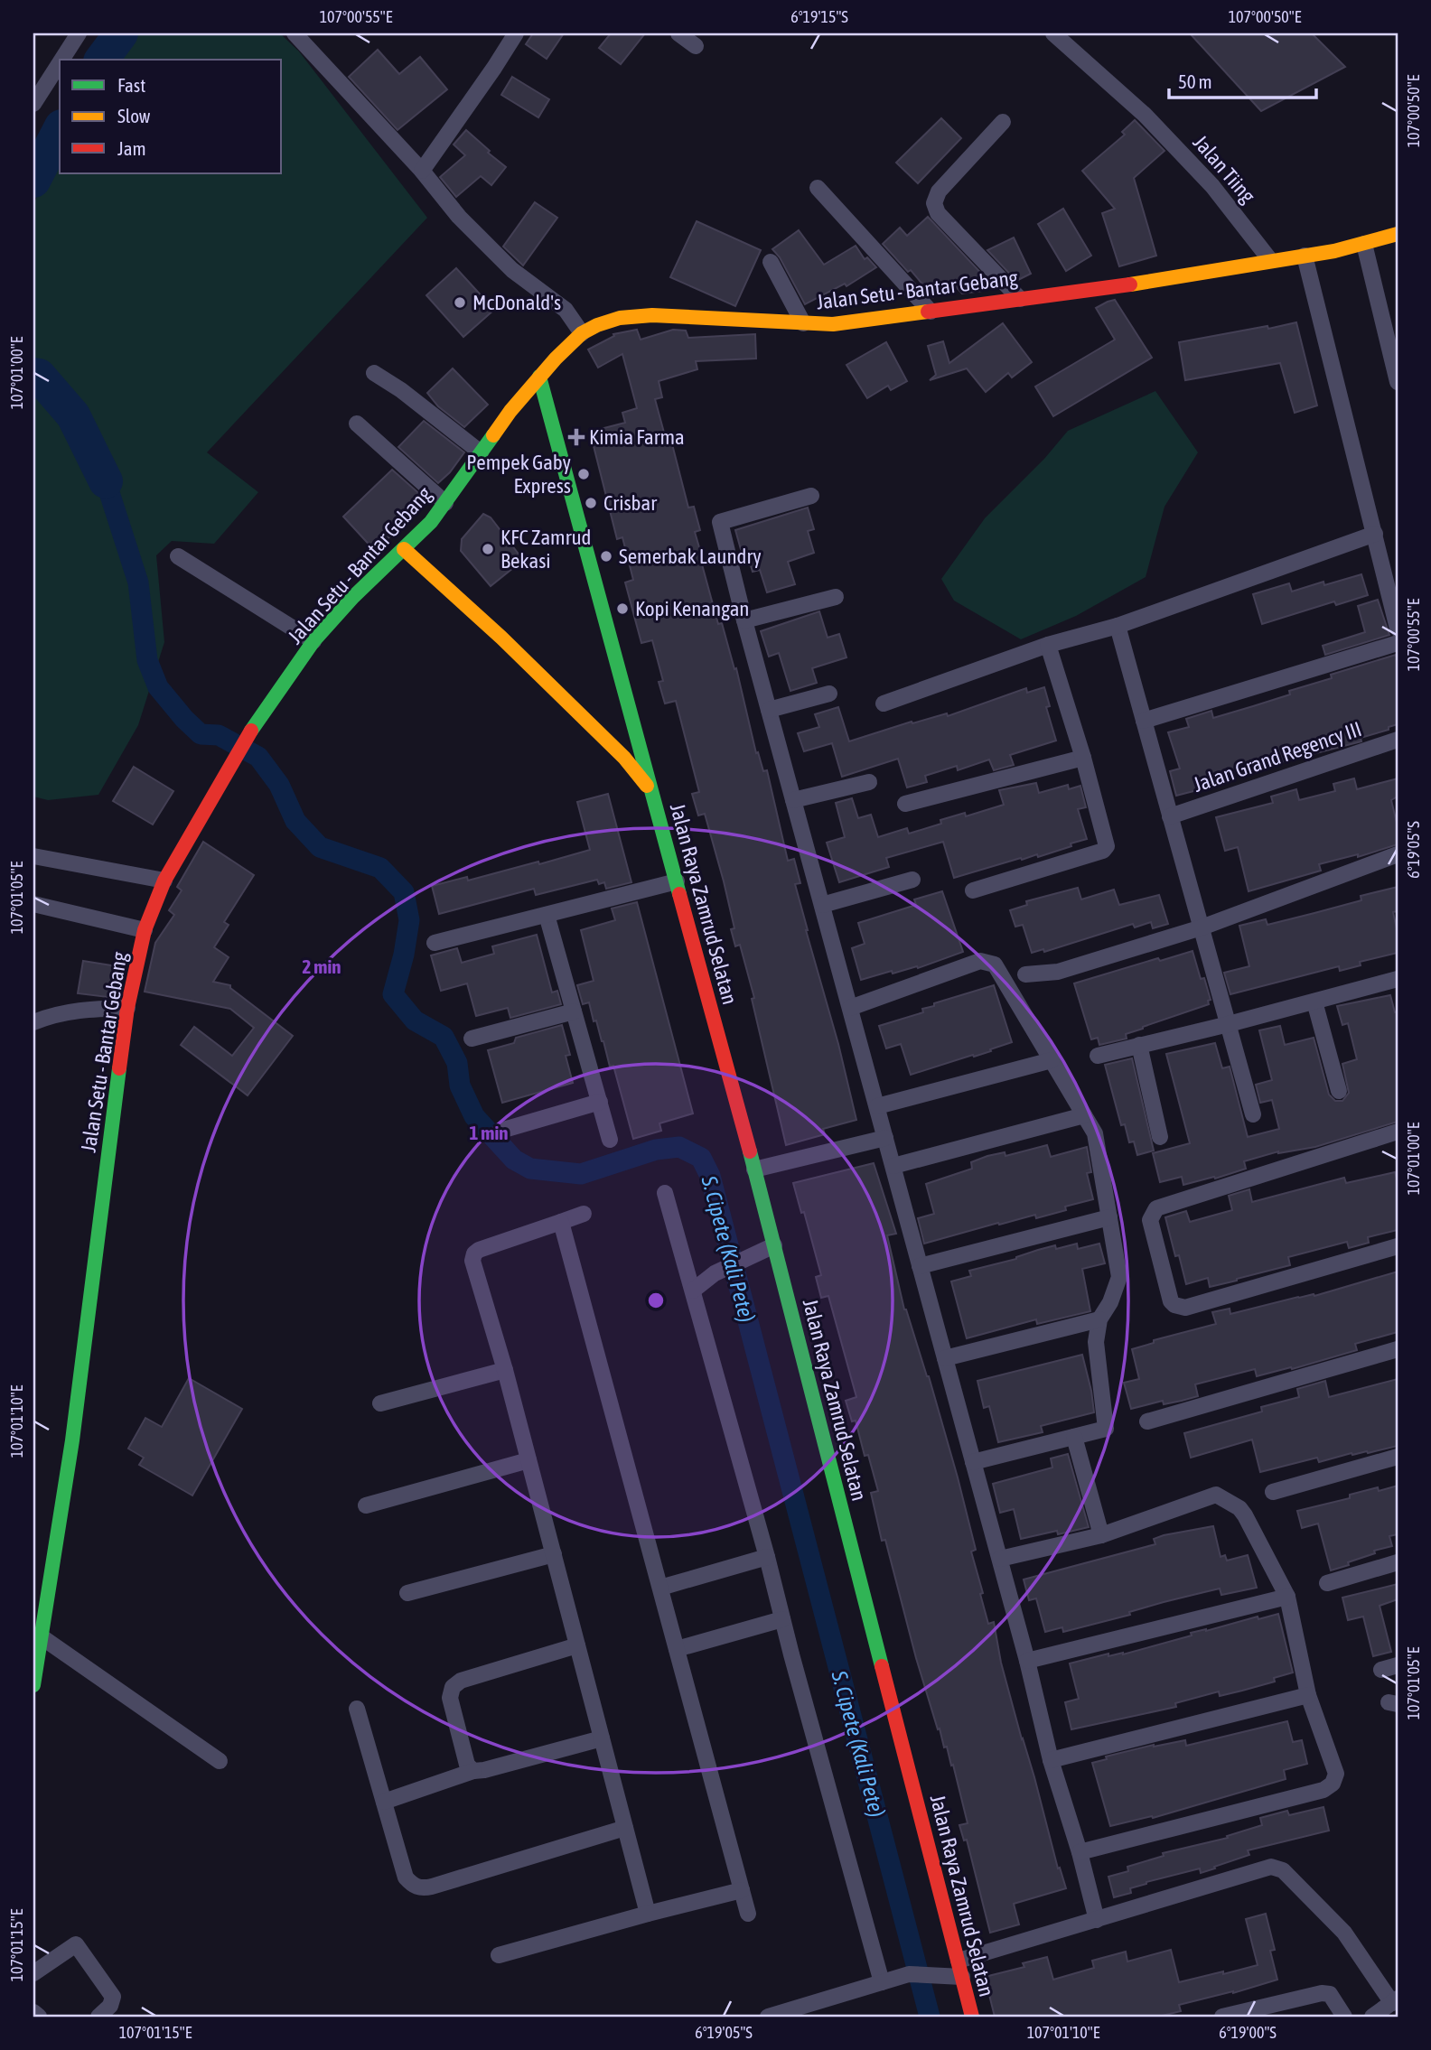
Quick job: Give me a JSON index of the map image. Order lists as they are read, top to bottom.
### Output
{
  "streets": {
    "main road": ["Jalan Setu - Bantar Gebang", "Jalan Raya Zamrud Selatan"],
    "street": ["Jalan Tiing", "Jalan Grand Regency III"]
  },
  "crossings": [
    ["Jalan Tiing", "Jalan Setu - Bantar Gebang"],
    ["Jalan Setu - Bantar Gebang", "Jalan Raya Zamrud Selatan"]
  ],
  "water": ["S. Cipete (Kali Pete)"],
  "places": {
    "other": [
      "McDonald's",
      "Pempek Gaby Express",
      "Crisbar",
      "KFC Zamrud Bekasi",
      "Semerbak Laundry",
      "Kopi Kenangan"
    ],
    "health": ["Kimia Farma"]
  },
  "legend": ["Fast", "Slow", "Jam"],
  "scale_bar": "50 m",
  "coordinates": [
    "107°00'55\"E",
    "6°19'15\"S",
    "107°00'50\"E",
    "107°01'00\"E",
    "6°19'05\"S",
    "107°01'05\"E",
    "107°01'10\"E",
    "107°01'15\"E",
    "6°19'00\"S"
  ],
  "rings": ["2 min", "1 min"]
}
